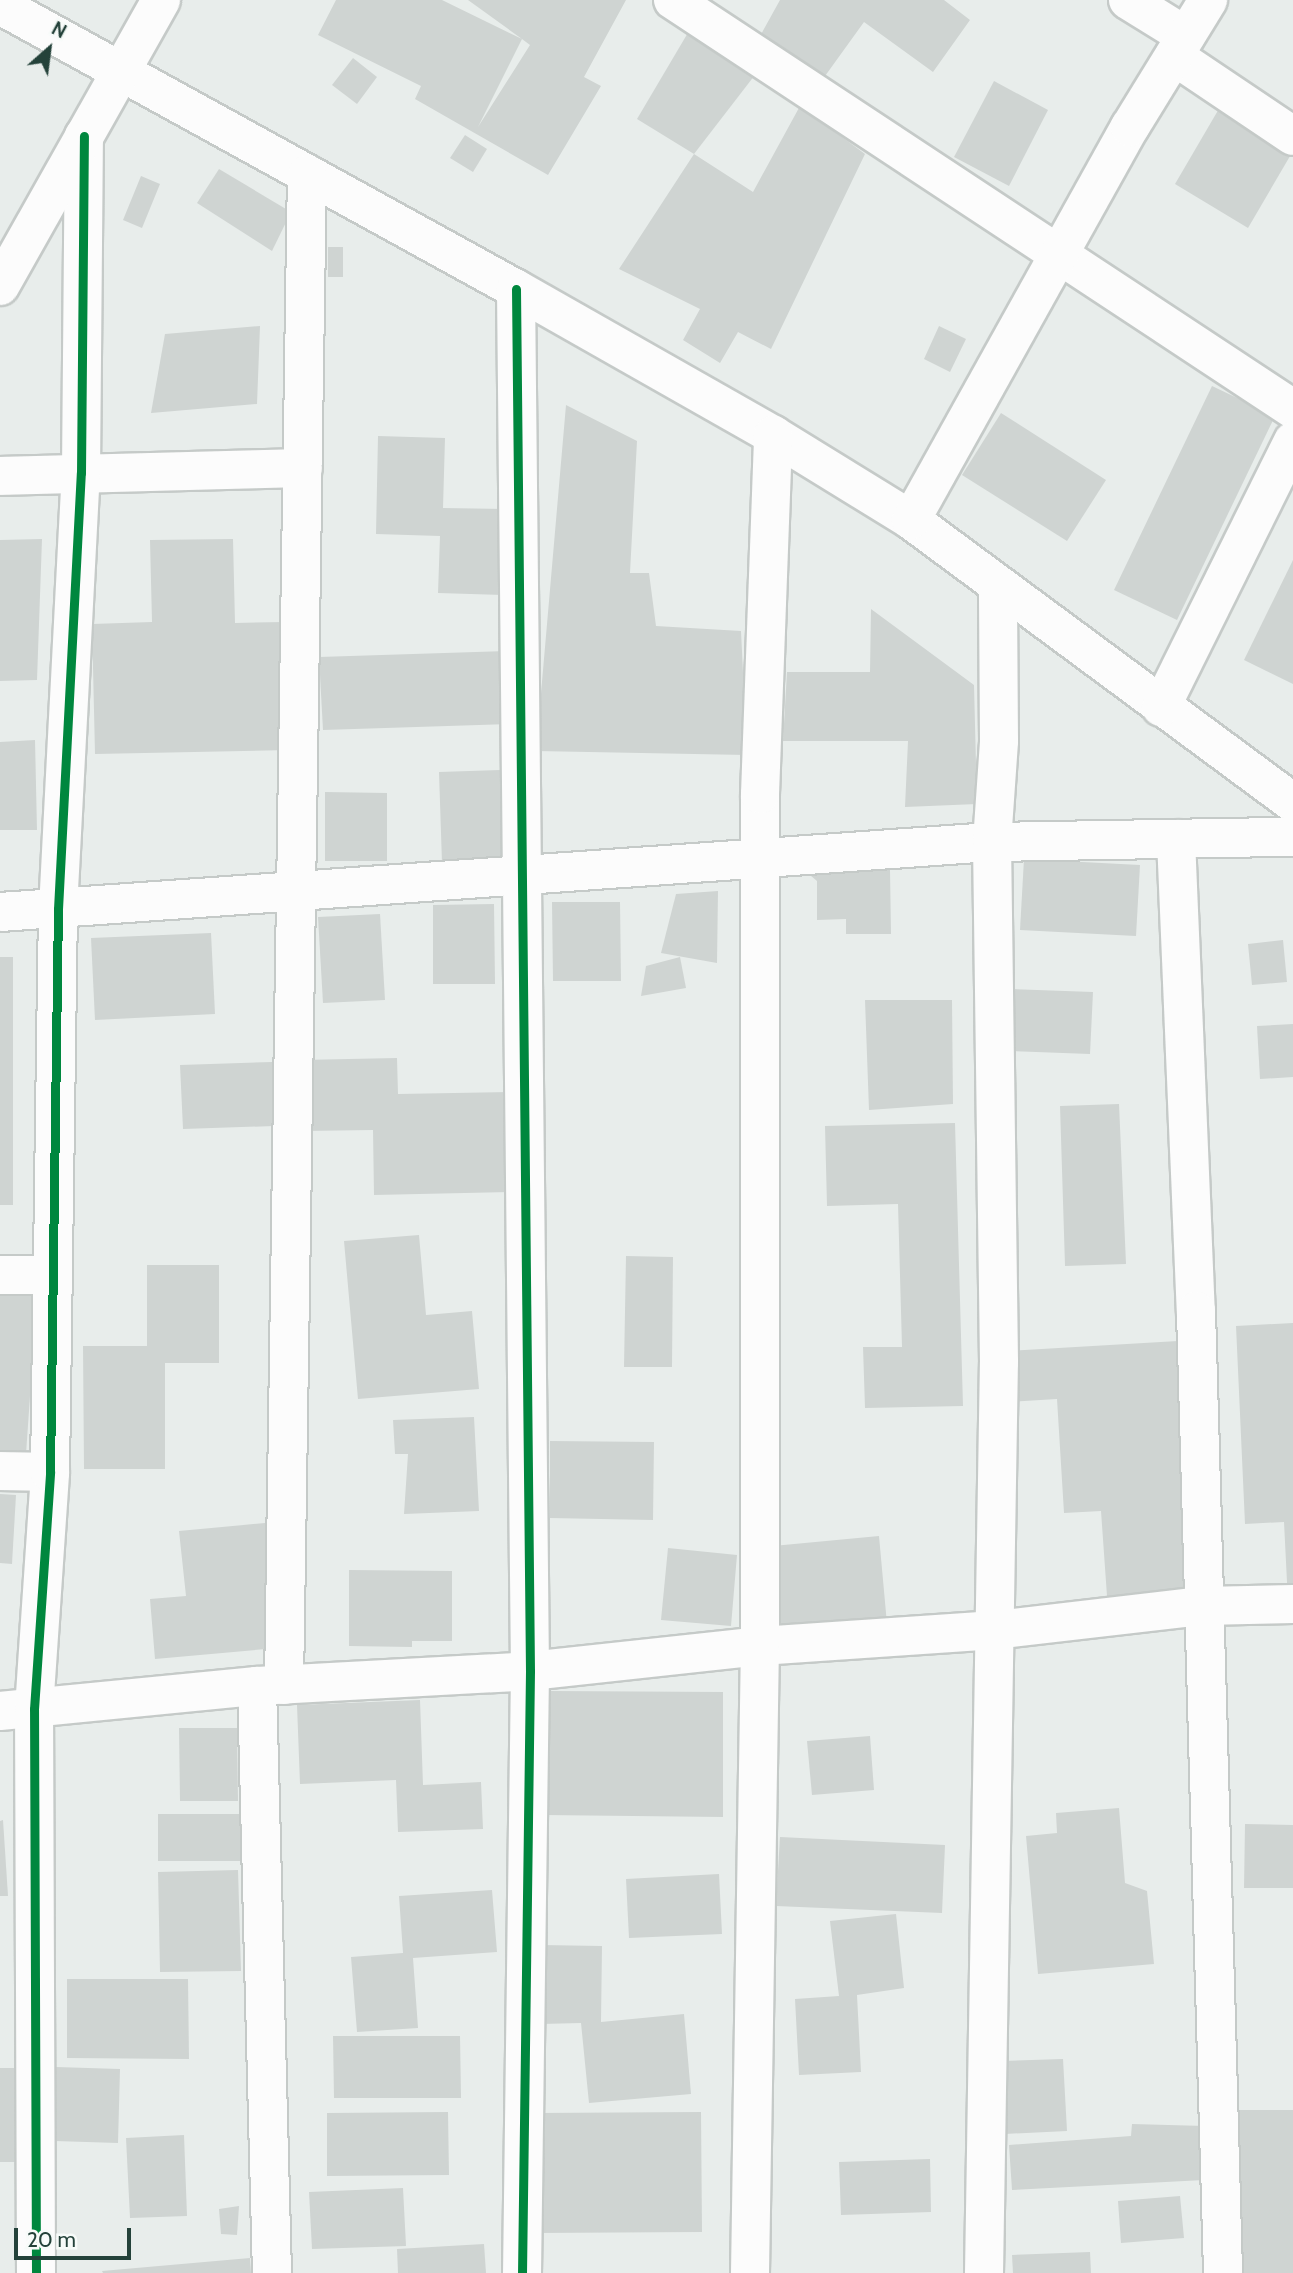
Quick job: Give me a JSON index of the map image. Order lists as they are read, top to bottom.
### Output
{
  "scale_bar": "20 m",
  "north": "top right"
}
